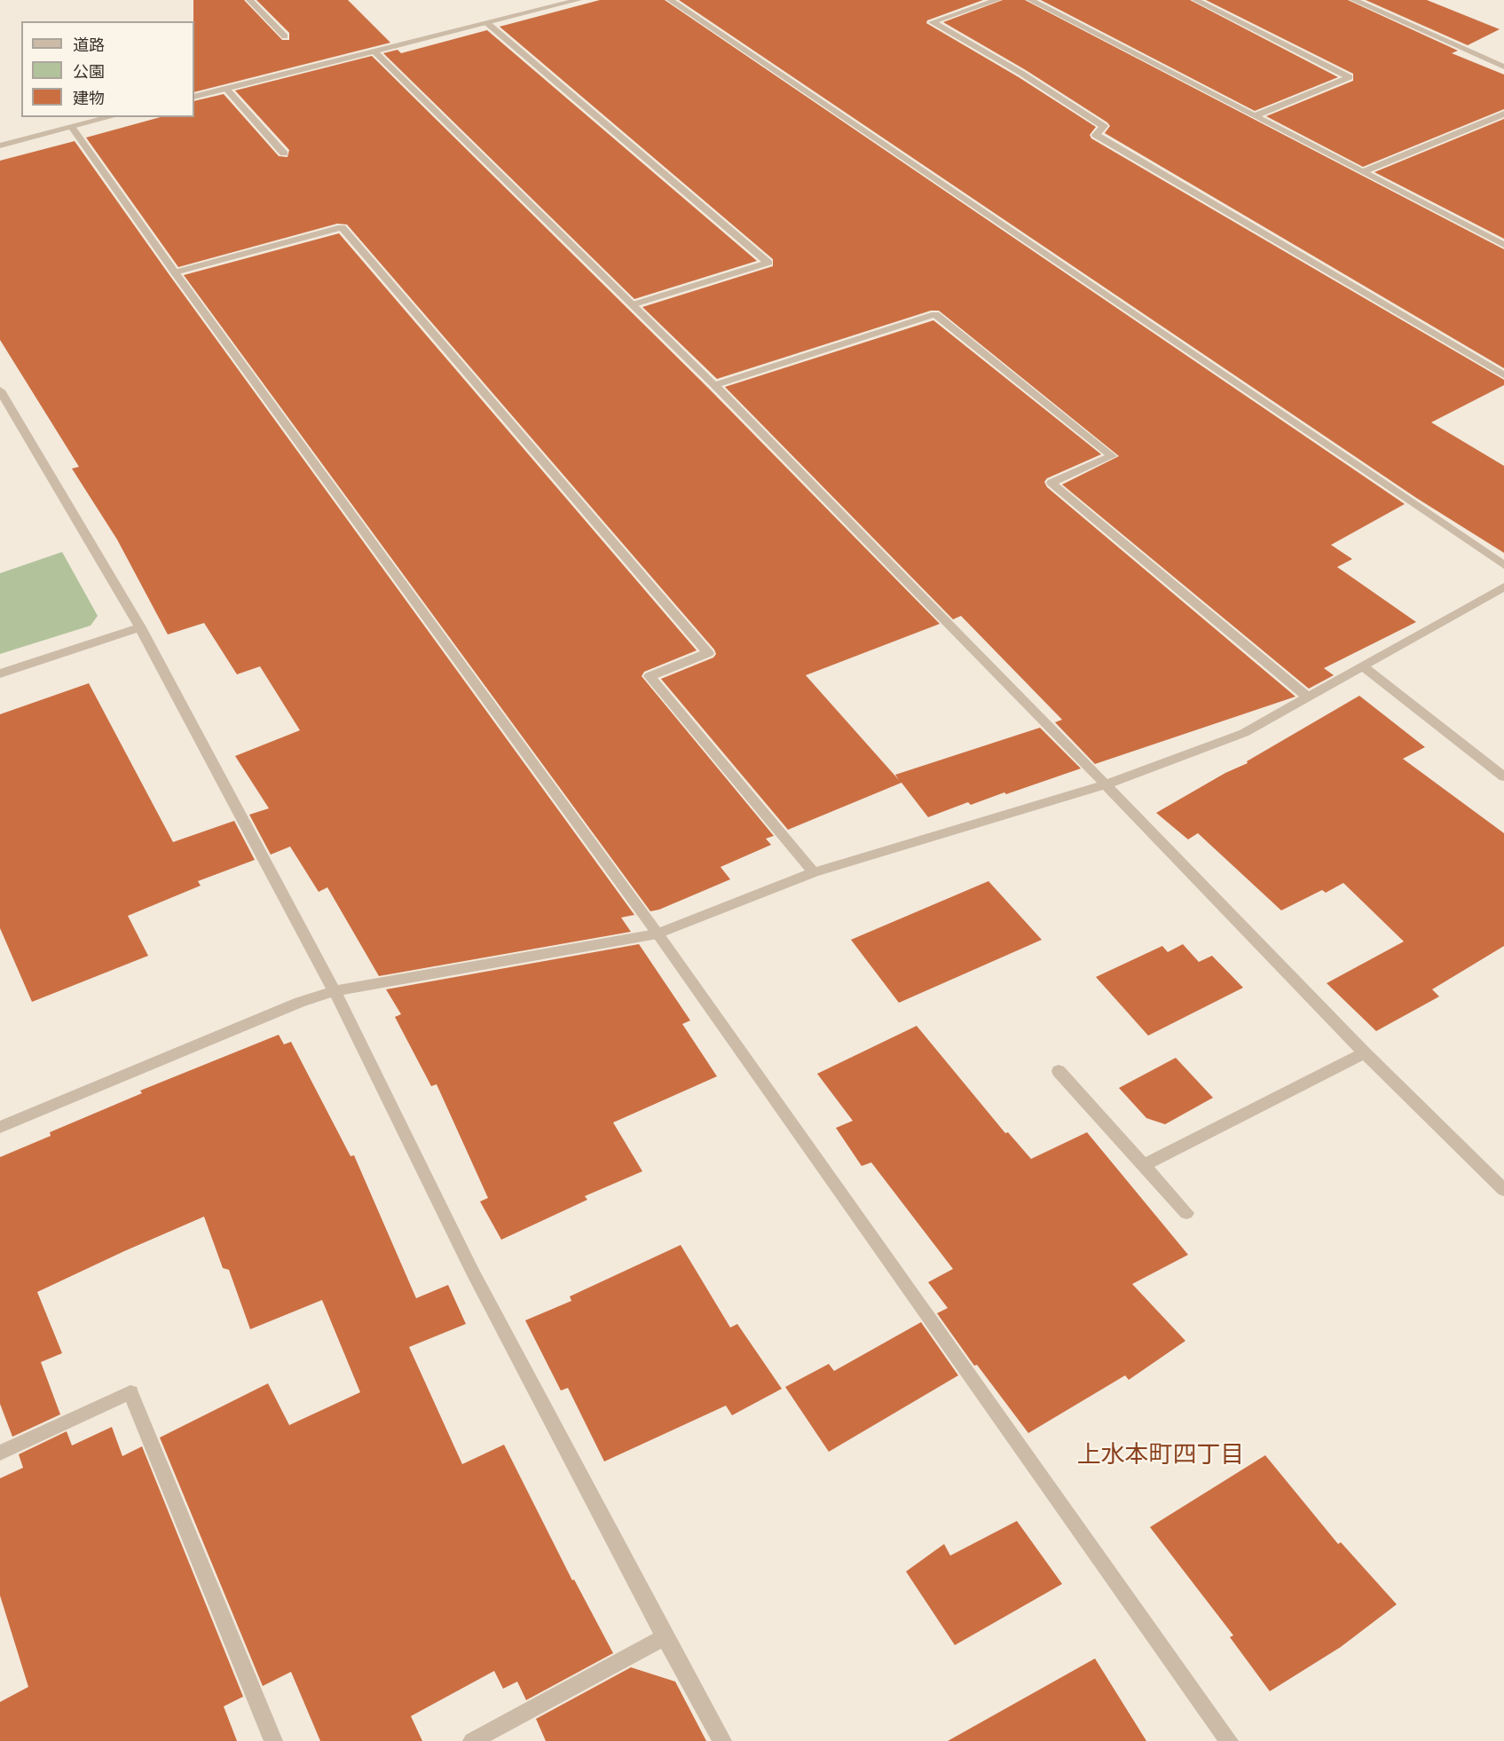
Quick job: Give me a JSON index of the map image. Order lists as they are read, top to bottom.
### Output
{
  "districts": ["上水本町四丁目"],
  "legend": ["道路", "公園", "建物"]
}
